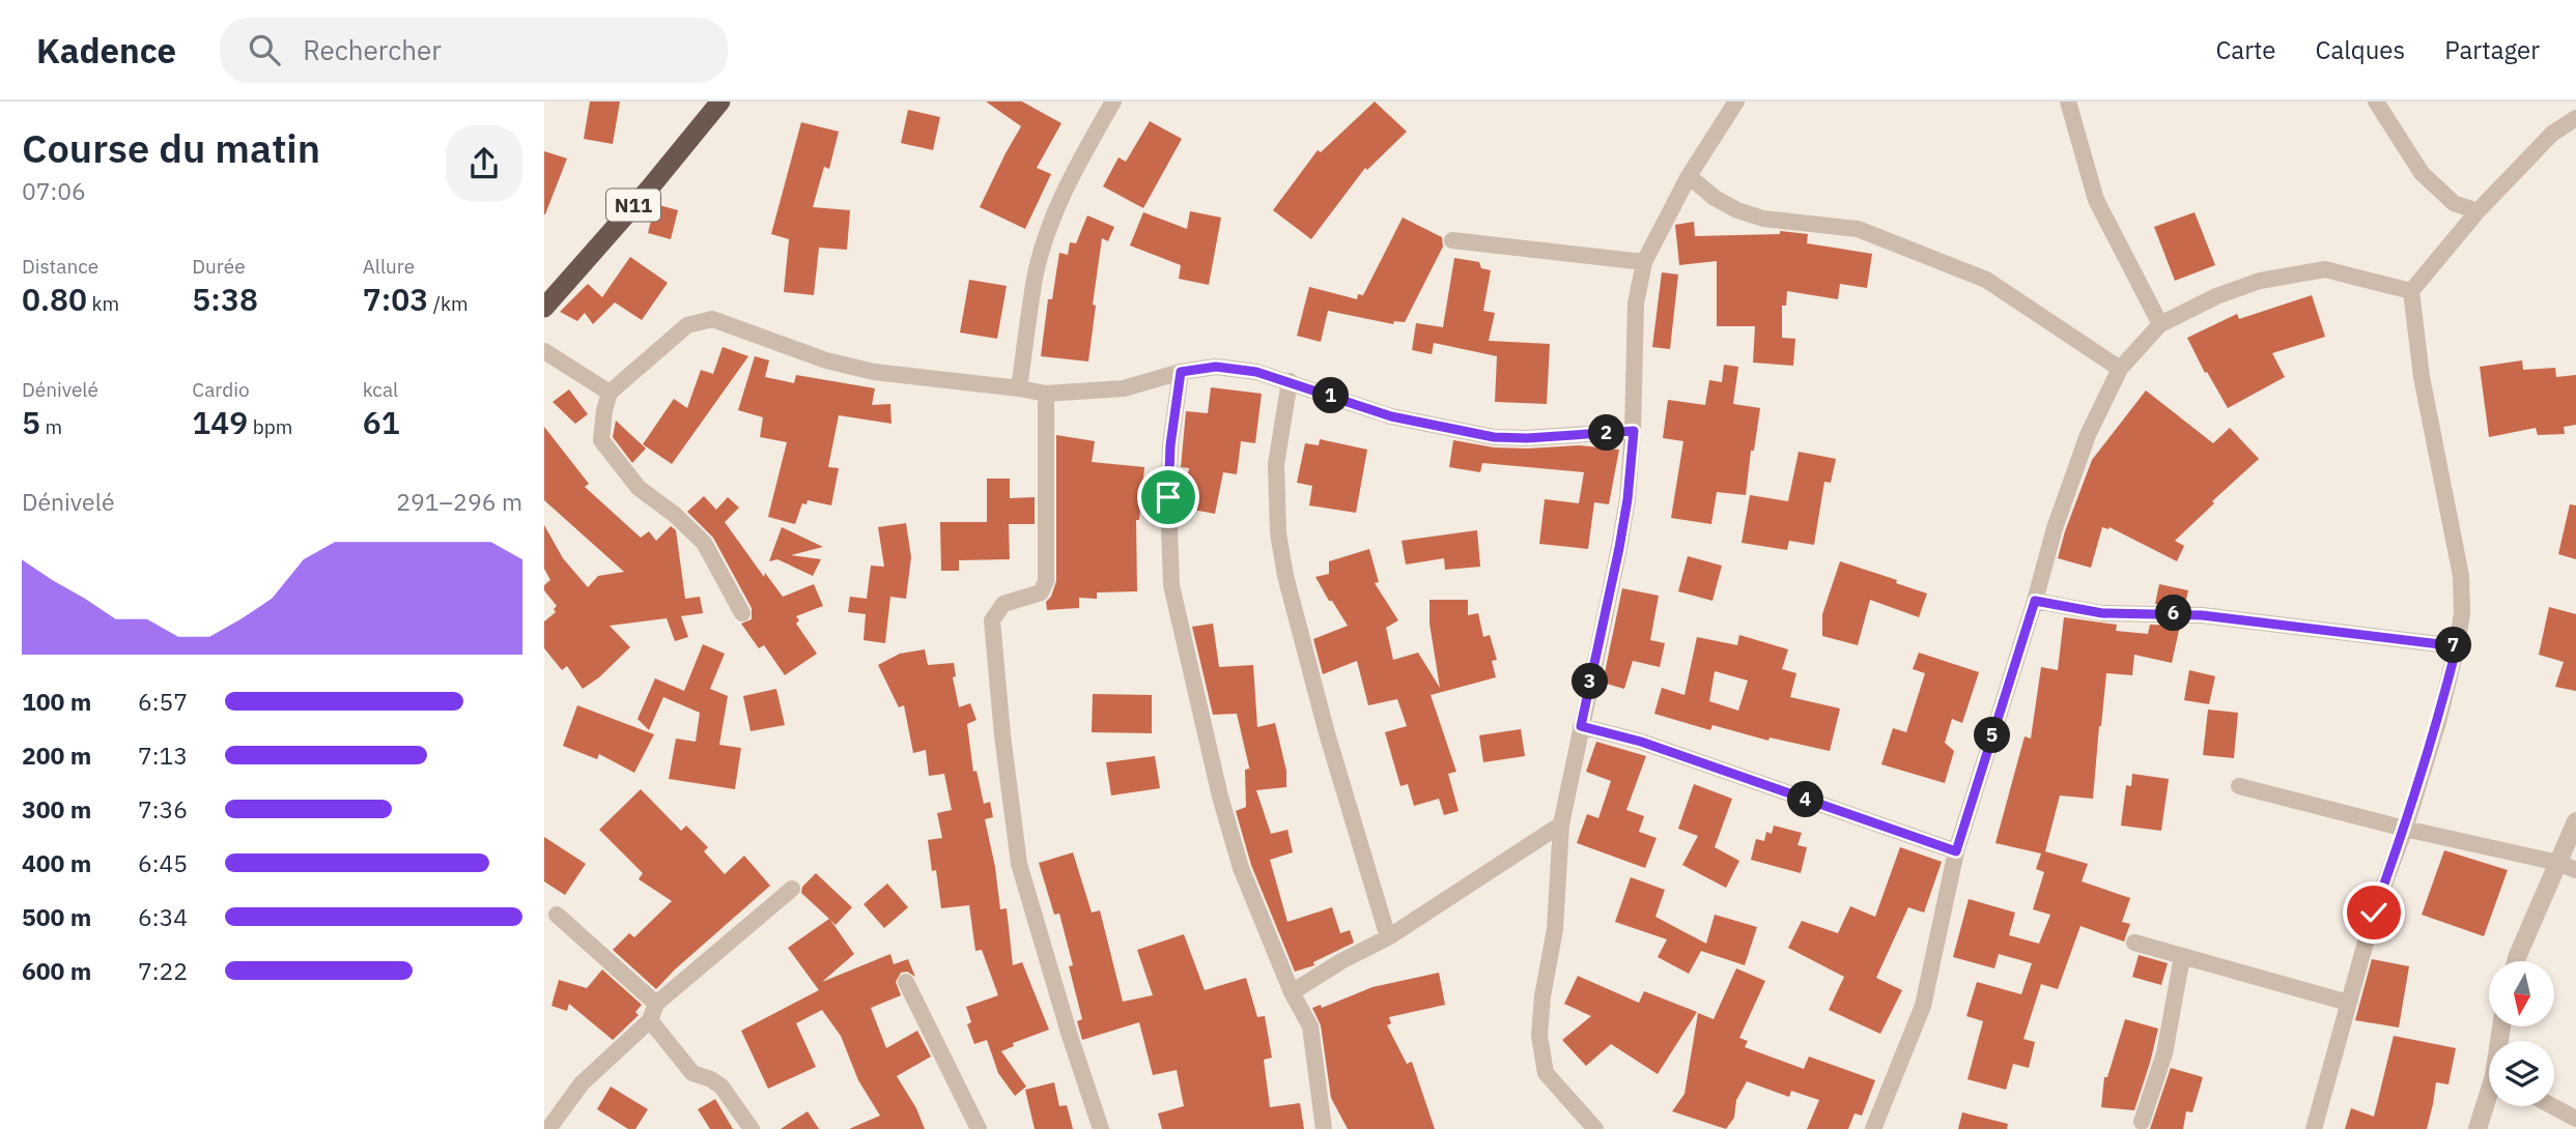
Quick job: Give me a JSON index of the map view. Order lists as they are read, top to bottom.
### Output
{
  "streets": {
    "highway": ["N11"]
  },
  "north": "bottom",
  "page": {
    "header": "Kadence",
    "search": "Rechercher",
    "nav": ["Carte", "Calques", "Partager"],
    "heading": ["Course du matin", "07:06"],
    "stats": [
      ["Distance", "0.80 km"],
      ["Durée", "5:38"],
      ["Allure", "7:03 /km"],
      ["Dénivelé", "5 m"],
      ["Cardio", "149 bpm"],
      ["kcal", "61"]
    ],
    "pins": [
      "1",
      "2",
      "6",
      "7",
      "3",
      "5",
      "4"
    ],
    "chart": ["Dénivelé", "291–296 m"],
    "list": [
      {
        "name": "100 m",
        "note": "6:57"
      },
      {
        "name": "200 m",
        "note": "7:13"
      },
      {
        "name": "300 m",
        "note": "7:36"
      },
      {
        "name": "400 m",
        "note": "6:45"
      },
      {
        "name": "500 m",
        "note": "6:34"
      },
      {
        "name": "600 m",
        "note": "7:22"
      }
    ]
  }
}
